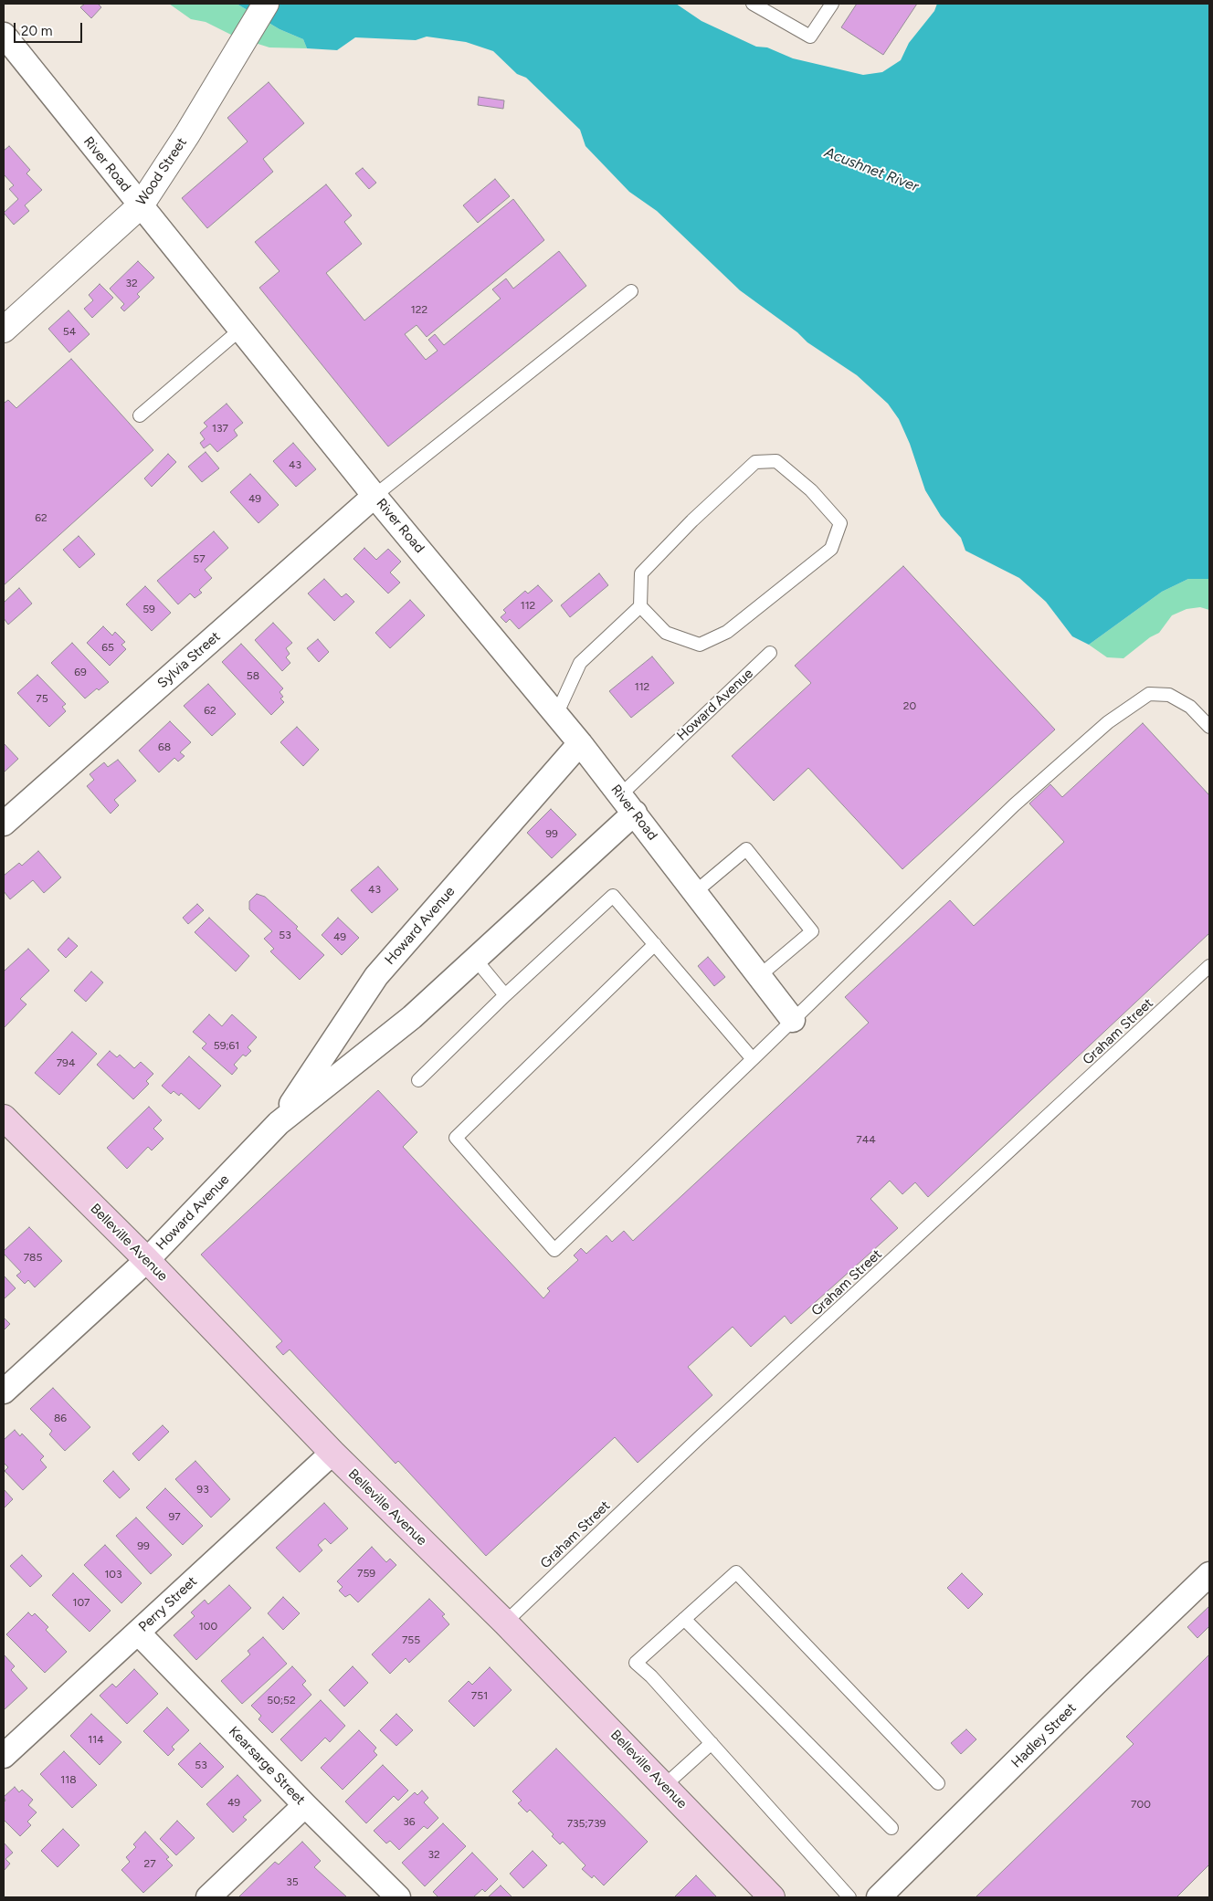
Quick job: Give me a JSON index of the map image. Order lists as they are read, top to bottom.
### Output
{
  "streets": {
    "main road": ["Belleville Avenue"],
    "street": [
      "River Road",
      "Wood Street",
      "Sylvia Street",
      "Howard Avenue",
      "Perry Street",
      "Hadley Street",
      "Kearsarge Street"
    ],
    "lane": ["Graham Street"]
  },
  "crossings": [
    ["River Road", "Wood Street"],
    ["River Road", "Sylvia Street"],
    ["River Road", "Howard Avenue"],
    ["Howard Avenue", "Belleville Avenue"],
    ["Graham Street", "Belleville Avenue"],
    ["Belleville Avenue", "Perry Street"],
    ["Perry Street", "Kearsarge Street"]
  ],
  "water": ["Acushnet River"],
  "house_numbers": [
    "32",
    "122",
    "54",
    "137",
    "43",
    "49",
    "62",
    "57",
    "112",
    "59",
    "65",
    "69",
    "58",
    "112",
    "75",
    "20",
    "62",
    "68",
    "99",
    "43",
    "53",
    "49",
    "59;61",
    "794",
    "744",
    "785",
    "86",
    "93",
    "97",
    "99",
    "759",
    "103",
    "107",
    "100",
    "755",
    "751",
    "50;52",
    "114",
    "53",
    "118",
    "49",
    "700",
    "36",
    "735;739",
    "32",
    "27",
    "35"
  ],
  "scale_bar": "20 m"
}
